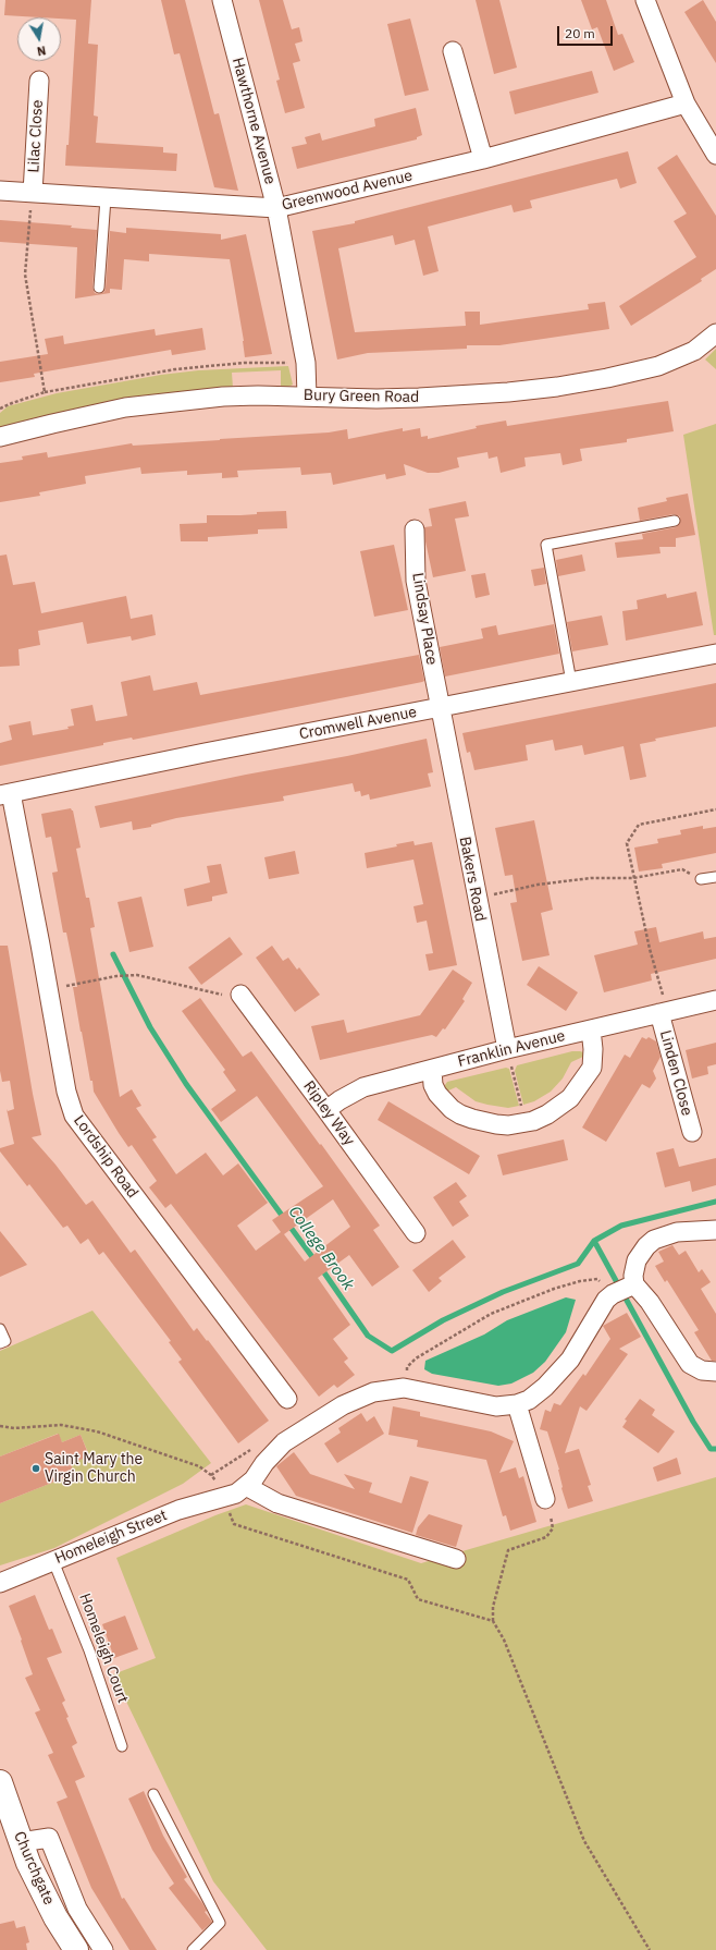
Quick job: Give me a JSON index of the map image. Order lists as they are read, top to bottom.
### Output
{
  "streets": {
    "street": [
      "Hawthorne Avenue",
      "Lilac Close",
      "Greenwood Avenue",
      "Bury Green Road",
      "Lindsay Place",
      "Cromwell Avenue",
      "Bakers Road",
      "Franklin Avenue",
      "Linden Close",
      "Ripley Way",
      "Lordship Road",
      "Homeleigh Street",
      "Churchgate"
    ],
    "lane": ["Homeleigh Court"]
  },
  "crossings": [
    ["Hawthorne Avenue", "Greenwood Avenue"],
    ["Hawthorne Avenue", "Bury Green Road"],
    ["Lilac Close", "Greenwood Avenue"],
    ["Lindsay Place", "Cromwell Avenue"],
    ["Lindsay Place", "Bakers Road"],
    ["Cromwell Avenue", "Bakers Road"],
    ["Cromwell Avenue", "Lordship Road"],
    ["Bakers Road", "Franklin Avenue"],
    ["Franklin Avenue", "Linden Close"],
    ["Franklin Avenue", "Ripley Way"],
    ["Homeleigh Street", "Homeleigh Court"]
  ],
  "water": ["College Brook"],
  "places": ["Saint Mary the Virgin Church"],
  "scale_bar": "20 m",
  "north": "bottom"
}
